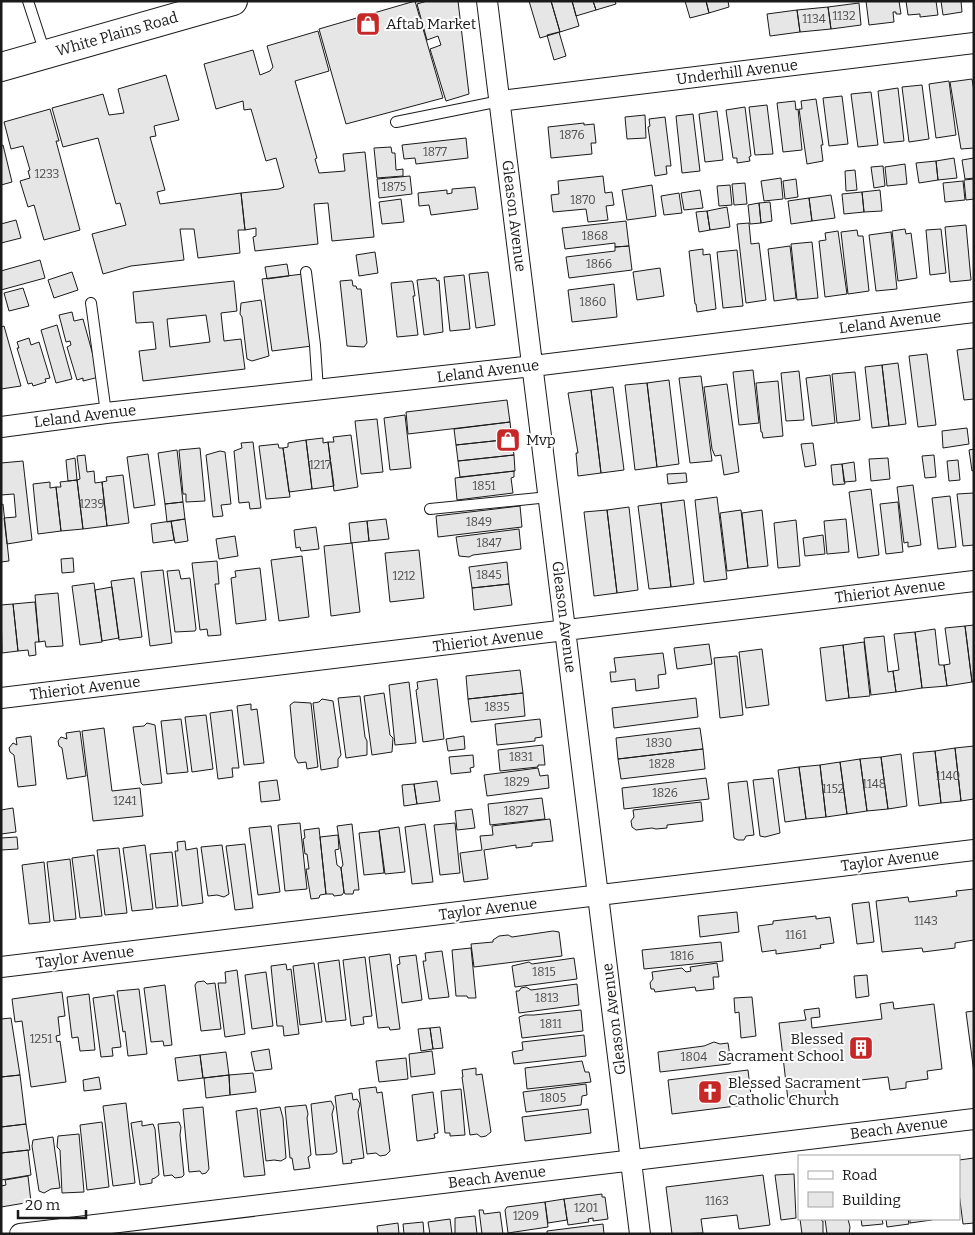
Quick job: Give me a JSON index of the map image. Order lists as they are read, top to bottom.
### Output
{
  "streets": {
    "main road": ["White Plains Road"],
    "street": [
      "Underhill Avenue",
      "Gleason Avenue",
      "Leland Avenue",
      "Thieriot Avenue",
      "Taylor Avenue",
      "Beach Avenue"
    ]
  },
  "crossings": [
    ["Underhill Avenue", "Gleason Avenue"],
    ["Gleason Avenue", "Leland Avenue"],
    ["Gleason Avenue", "Thieriot Avenue"],
    ["Gleason Avenue", "Taylor Avenue"],
    ["Gleason Avenue", "Beach Avenue"]
  ],
  "places": {
    "shop": ["Aftab Market", "Mvp"],
    "building": ["Blessed Sacrament School"],
    "church": ["Blessed Sacrament Catholic Church"]
  },
  "house_numbers": [
    "1132",
    "1134",
    "1876",
    "1877",
    "1233",
    "1875",
    "1870",
    "1868",
    "1866",
    "1860",
    "1217",
    "1851",
    "1239",
    "1849",
    "1847",
    "1845",
    "1212",
    "1835",
    "1830",
    "1831",
    "1828",
    "1140",
    "1829",
    "1148",
    "1152",
    "1826",
    "1241",
    "1827",
    "1143",
    "1161",
    "1816",
    "1815",
    "1813",
    "1811",
    "1251",
    "1804",
    "1805",
    "1163",
    "1201",
    "1209"
  ],
  "legend": ["Road", "Building"],
  "scale_bar": "20 m"
}
